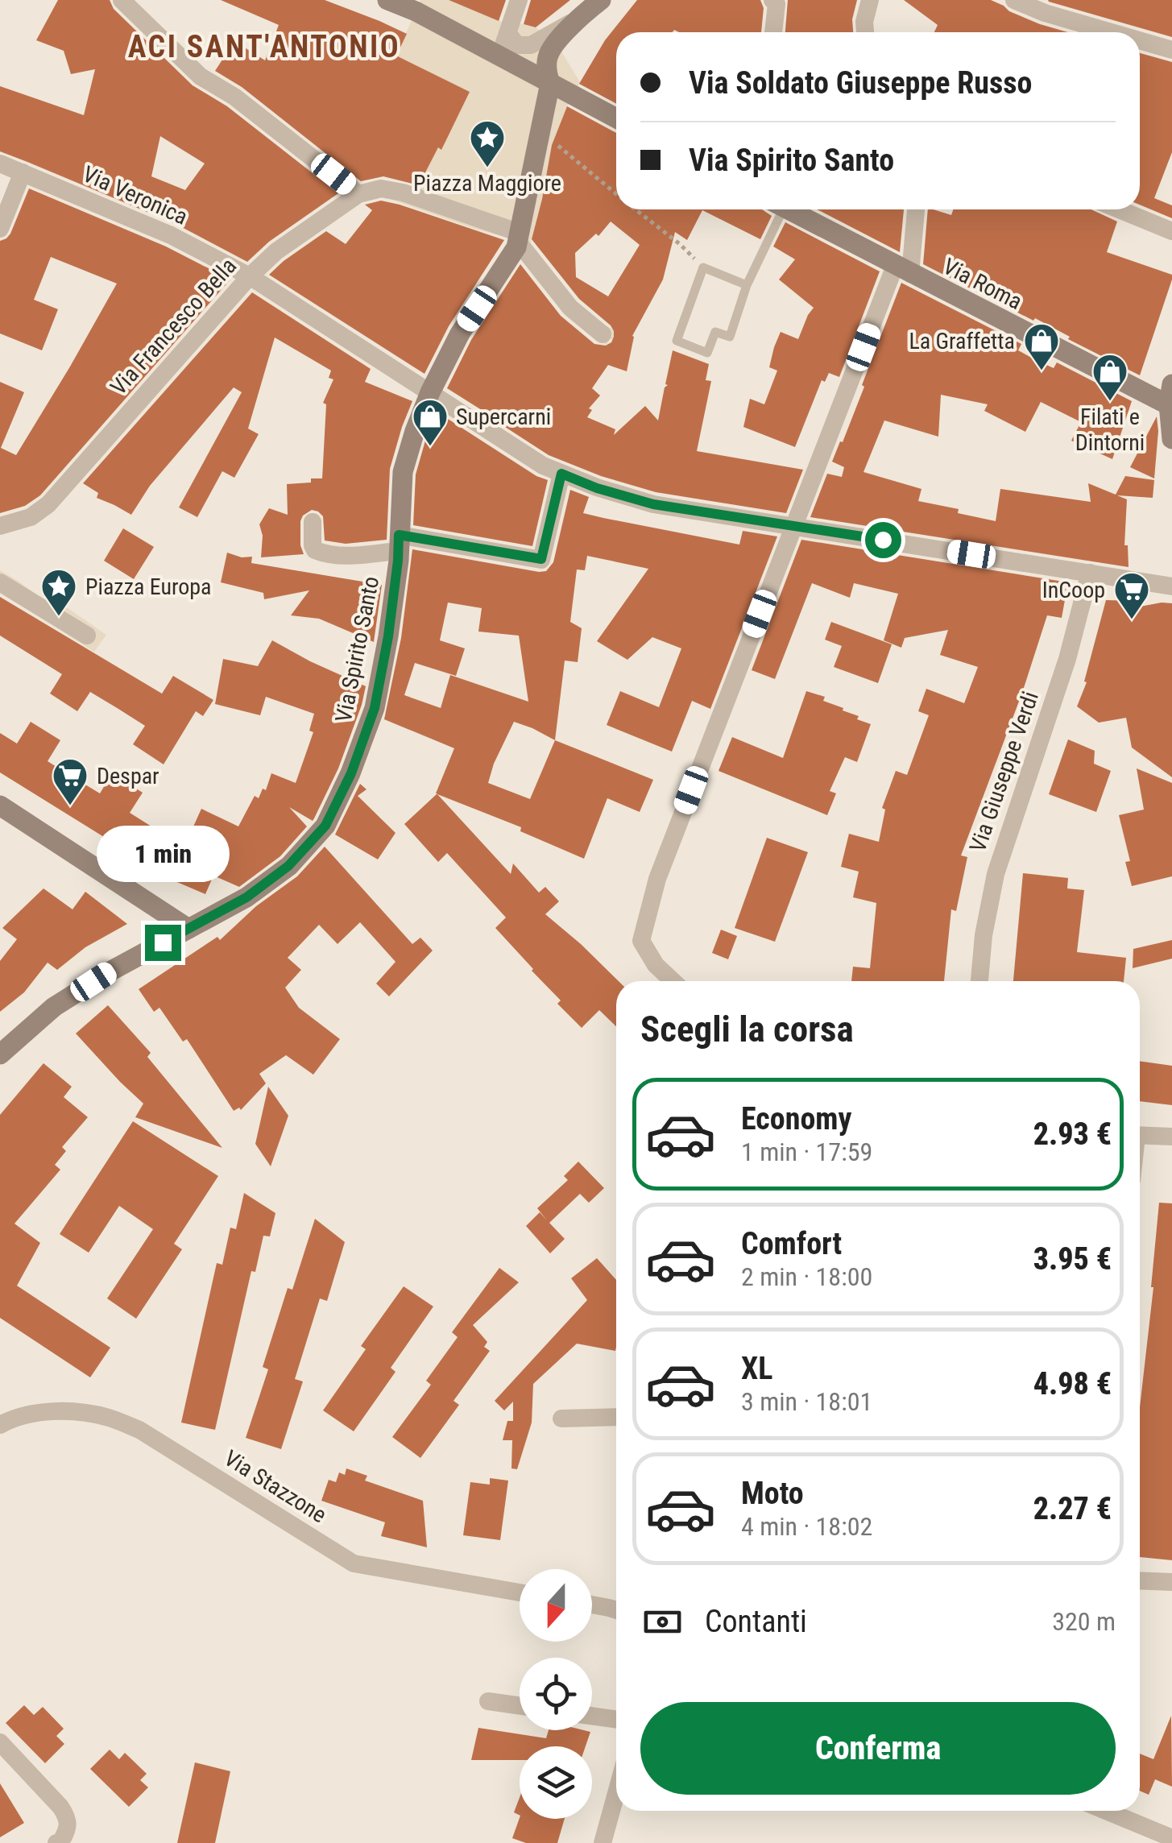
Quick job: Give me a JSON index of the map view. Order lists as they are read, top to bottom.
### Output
{
  "streets": {
    "street": [
      "Via Veronica",
      "Via Roma",
      "Via Francesco Bella",
      "Via Spirito Santo",
      "Via Giuseppe Verdi",
      "Via Stazzone"
    ]
  },
  "crossings": [
    ["Via Veronica", "Via Francesco Bella"],
    ["Via Veronica", "Via Spirito Santo"],
    ["Via Veronica", "Via Giuseppe Verdi"]
  ],
  "districts": ["ACI SANT'ANTONIO"],
  "places": {
    "place": ["Piazza Maggiore", "Piazza Europa"],
    "shop": ["La Graffetta", "Filati e Dintorni", "Supercarni"],
    "supermarket": ["InCoop", "Despar"]
  },
  "north": "bottom",
  "page": {
    "banner": ["Via Soldato Giuseppe Russo", "Via Spirito Santo"],
    "bubble": "1 min",
    "heading": "Scegli la corsa",
    "list": [
      {
        "name": "Economy",
        "note": "1 min · 17:59",
        "value": "2.93 €"
      },
      {
        "name": "Comfort",
        "note": "2 min · 18:00",
        "value": "3.95 €"
      },
      {
        "name": "XL",
        "note": "3 min · 18:01",
        "value": "4.98 €"
      },
      {
        "name": "Moto",
        "note": "4 min · 18:02",
        "value": "2.27 €"
      }
    ],
    "pay": ["Contanti", "320 m"],
    "buttons": "Conferma"
  }
}
